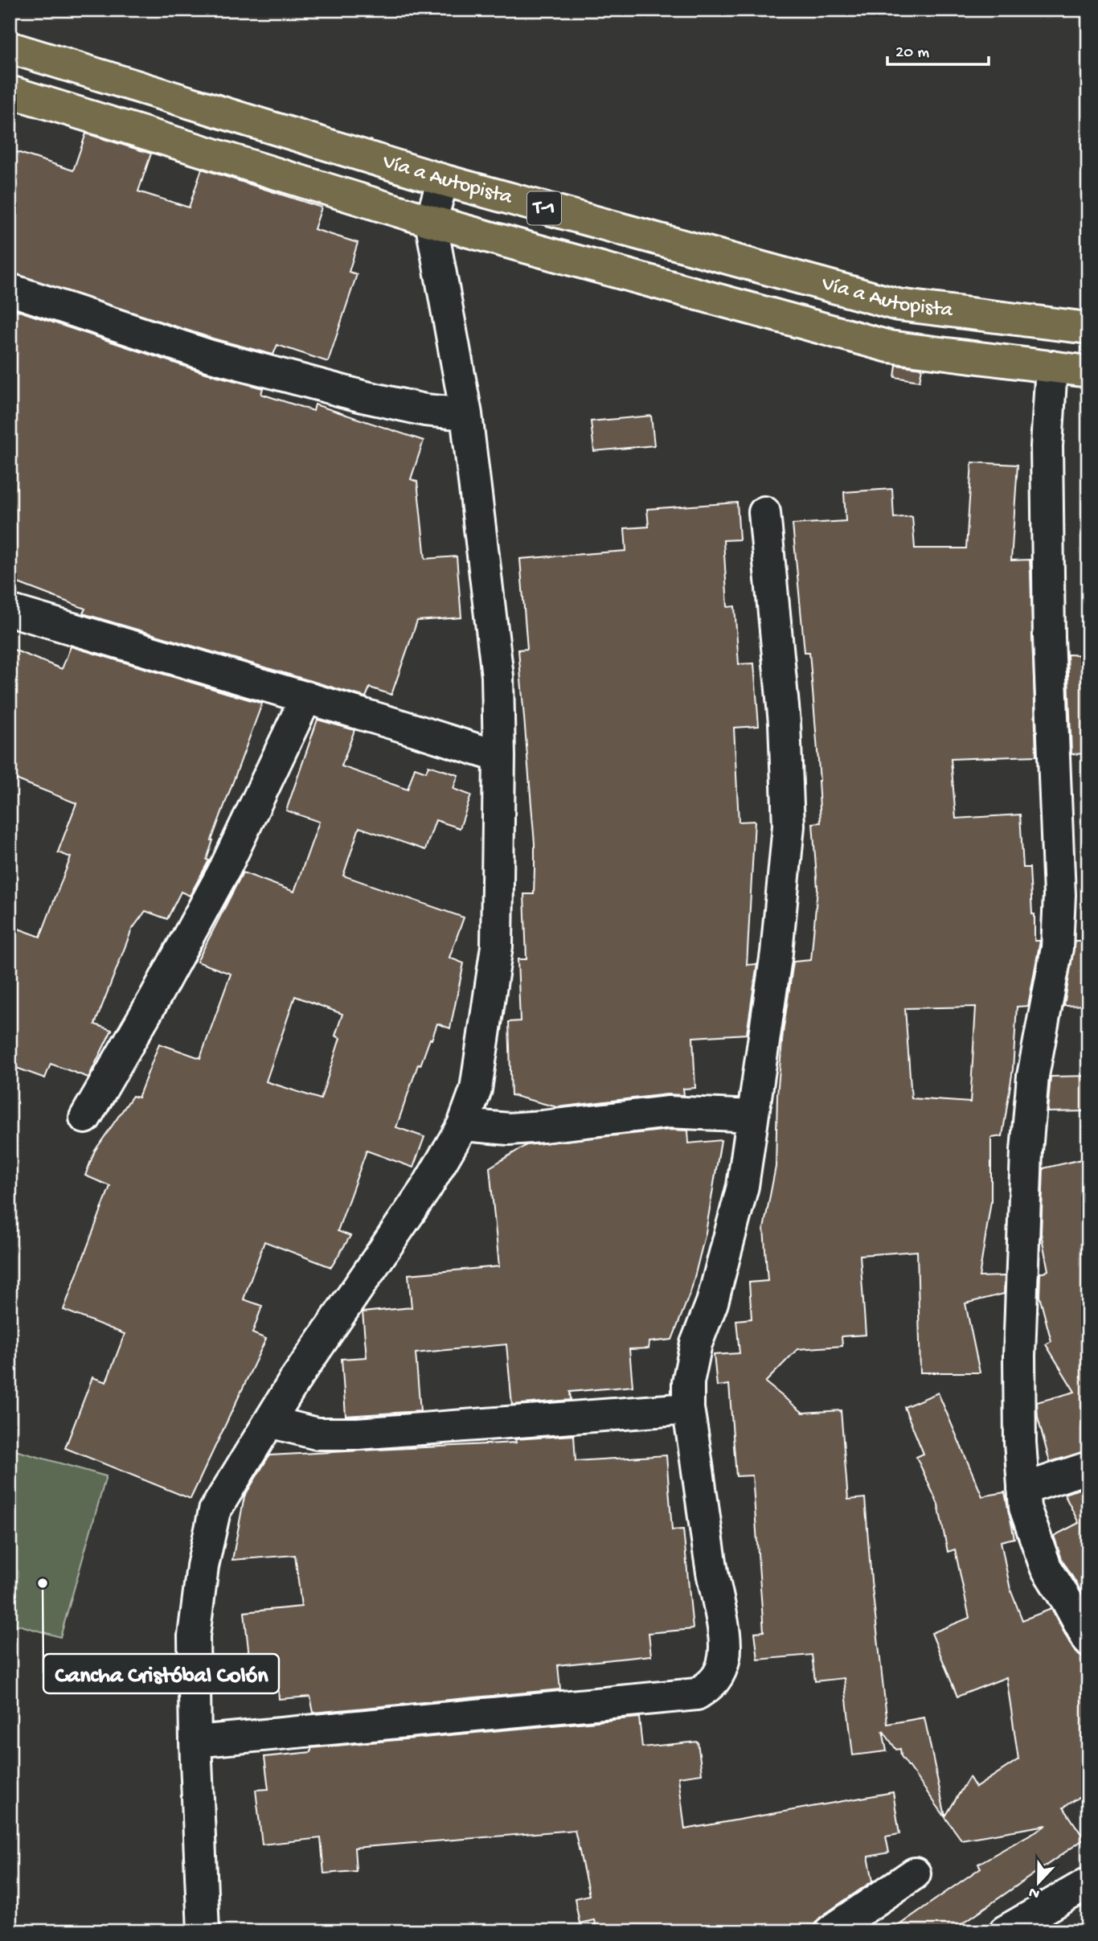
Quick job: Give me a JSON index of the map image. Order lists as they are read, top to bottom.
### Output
{
  "streets": {
    "highway": ["Vía a Autopista", "T-1"]
  },
  "places": ["Cancha Cristóbal Colón"],
  "scale_bar": "20 m",
  "north": "bottom"
}
